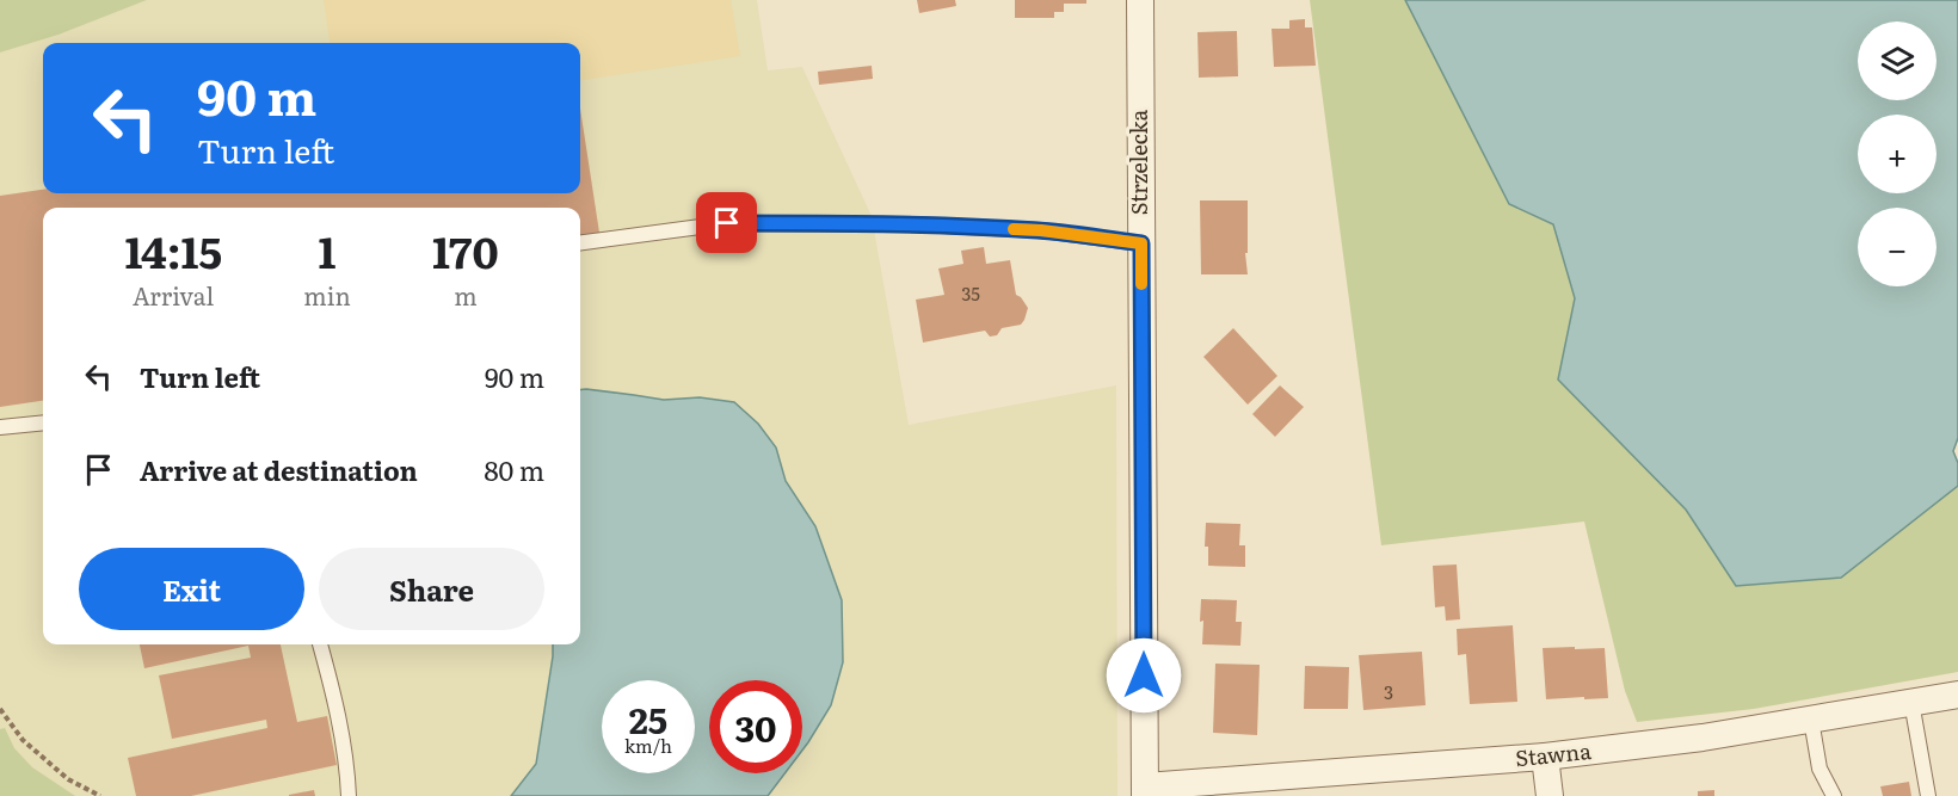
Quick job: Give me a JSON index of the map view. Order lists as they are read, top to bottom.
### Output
{
  "streets": {
    "street": ["Strzelecka", "Stawna"]
  },
  "crossings": [
    ["Strzelecka", "Stawna"]
  ],
  "house_numbers": ["35", "3"],
  "page": {
    "map_buttons": ["+", "−"],
    "turn": ["90 m", "Turn left"],
    "eta": [
      "14:15",
      "Arrival",
      "1",
      "min",
      "170",
      "m"
    ],
    "list": [
      {
        "name": "Turn left",
        "value": "90 m"
      },
      {
        "name": "Arrive at destination",
        "value": "80 m"
      }
    ],
    "buttons": ["Exit", "Share"],
    "speed": "25 km/h",
    "limit": "30"
  }
}
